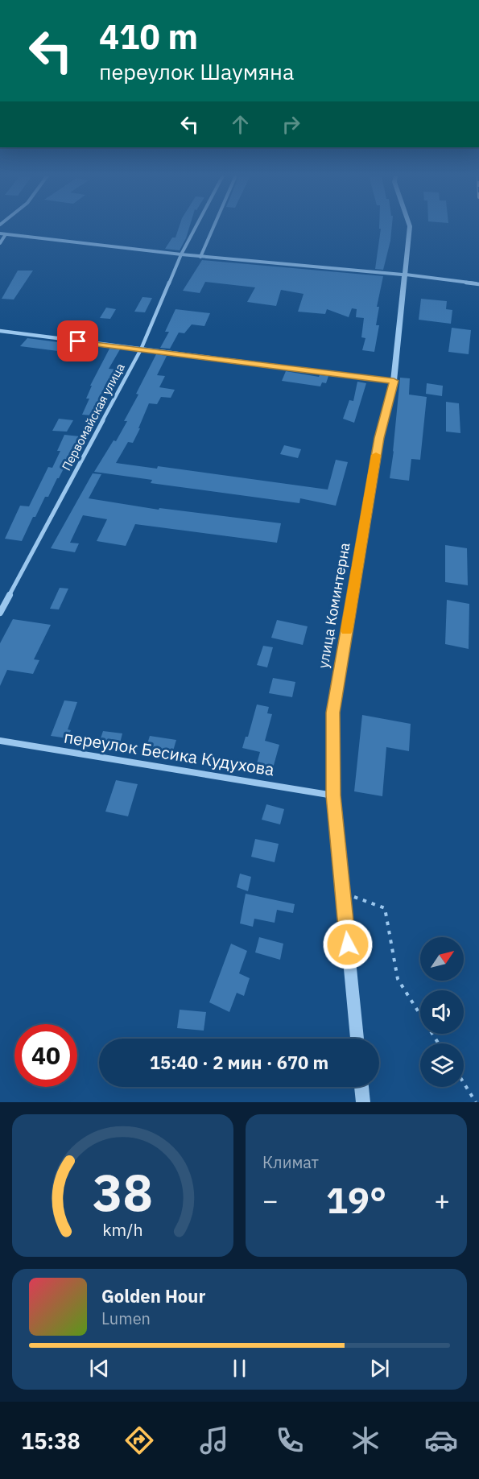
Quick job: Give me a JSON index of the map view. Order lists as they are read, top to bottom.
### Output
{
  "streets": {
    "street": ["Первомайская улица", "улица Коминтерна", "переулок Бесика Кудухова"]
  },
  "crossings": [
    ["улица Коминтерна", "переулок Бесика Кудухова"]
  ],
  "north": "top right",
  "page": {
    "turn": ["410 m", "переулок Шаумяна"],
    "limit": "40",
    "trip": "15:40 · 2 мин · 670 m",
    "tile": "Климат",
    "heat": ["−", "19°", "+"],
    "song": ["Golden Hour", "Lumen"],
    "tabs": "15:38",
    "gauge": ["38", "km/h"]
  }
}
